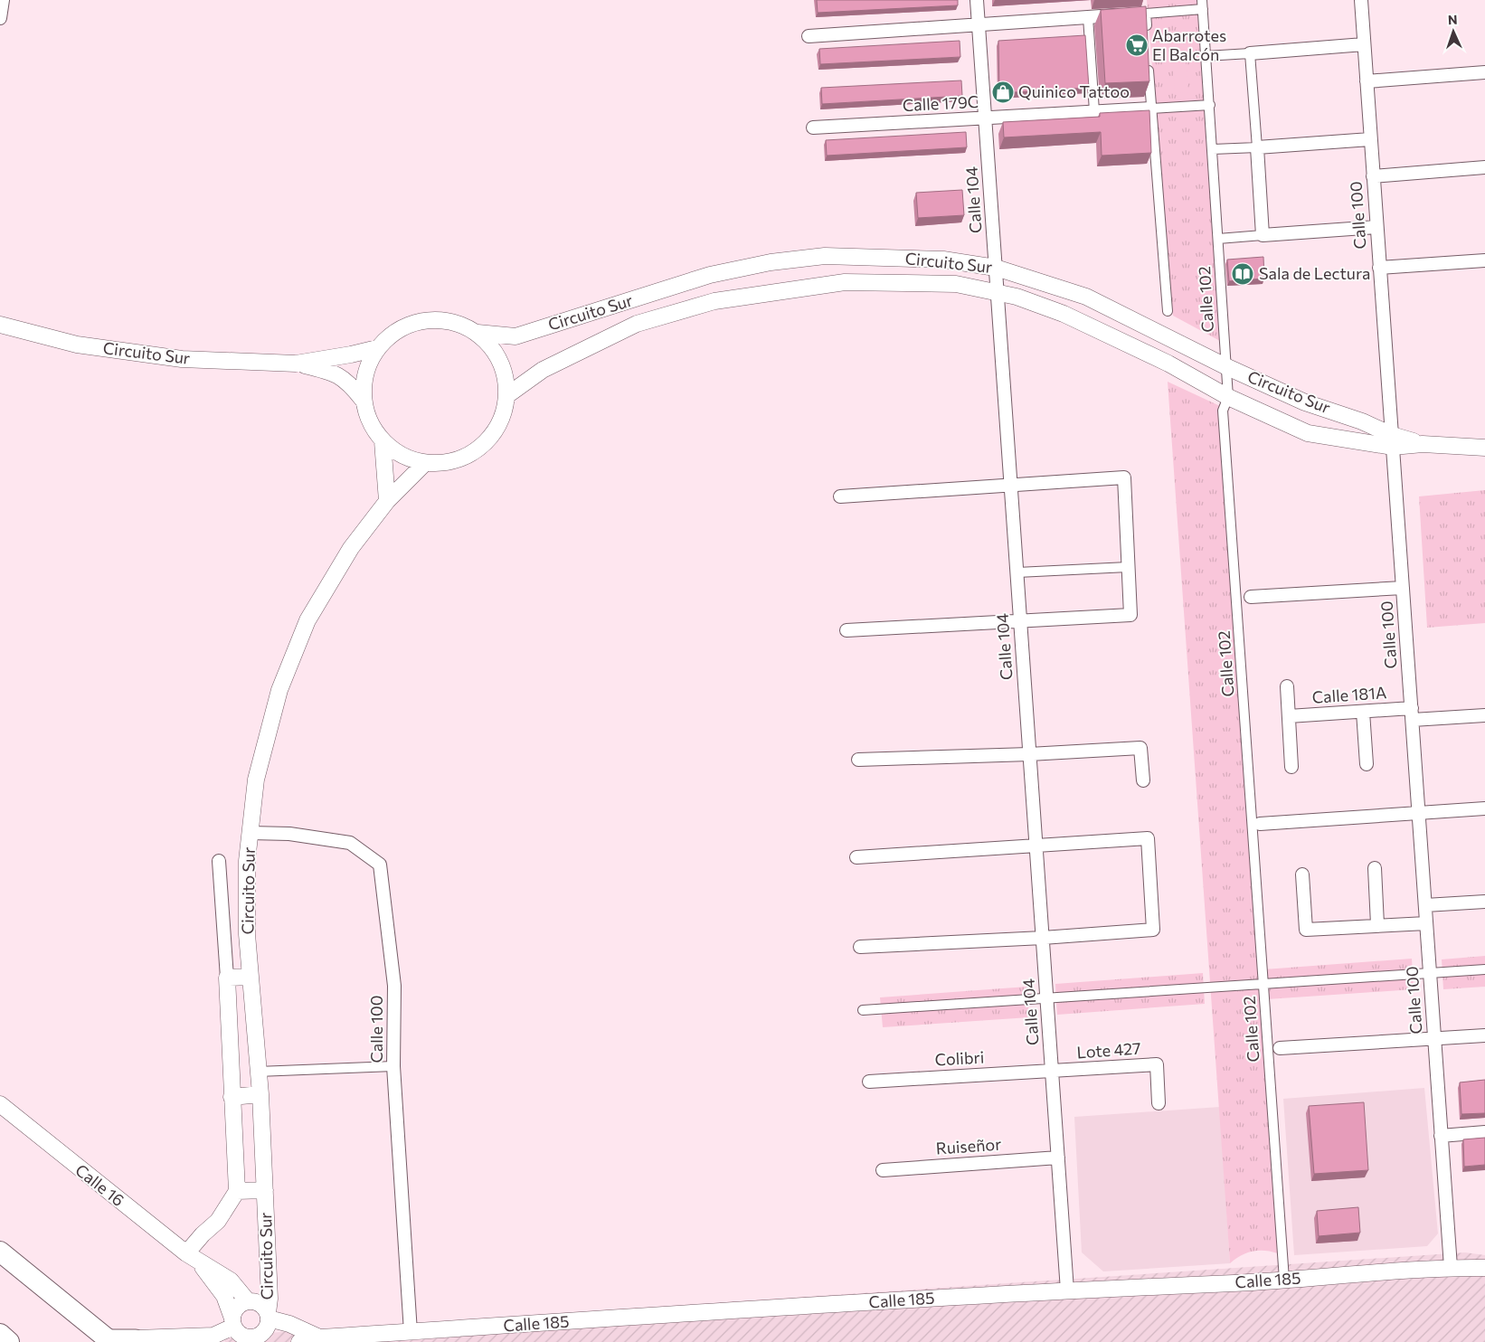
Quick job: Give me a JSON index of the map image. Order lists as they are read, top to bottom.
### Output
{
  "streets": {
    "street": [
      "Calle 179C",
      "Calle 104",
      "Calle 100",
      "Circuito Sur",
      "Calle 102",
      "Calle 181A",
      "Lote 427",
      "Colibri",
      "Ruiseñor",
      "Calle 16",
      "Calle 185"
    ]
  },
  "crossings": [
    ["Calle 179C", "Calle 104"],
    ["Calle 104", "Circuito Sur"],
    ["Calle 104", "Lote 427"],
    ["Calle 104", "Colibri"],
    ["Calle 104", "Ruiseñor"],
    ["Calle 104", "Calle 185"],
    ["Calle 100", "Circuito Sur"],
    ["Calle 100", "Calle 181A"],
    ["Calle 100", "Calle 185"],
    ["Circuito Sur", "Calle 102"],
    ["Circuito Sur", "Calle 16"],
    ["Circuito Sur", "Calle 185"],
    ["Calle 102", "Calle 185"],
    ["Lote 427", "Colibri"],
    ["Calle 16", "Calle 185"]
  ],
  "places": {
    "supermarket": ["Abarrotes El Balcón"],
    "shop": ["Quinico Tattoo"],
    "library": ["Sala de Lectura"]
  },
  "north": "top"
}
